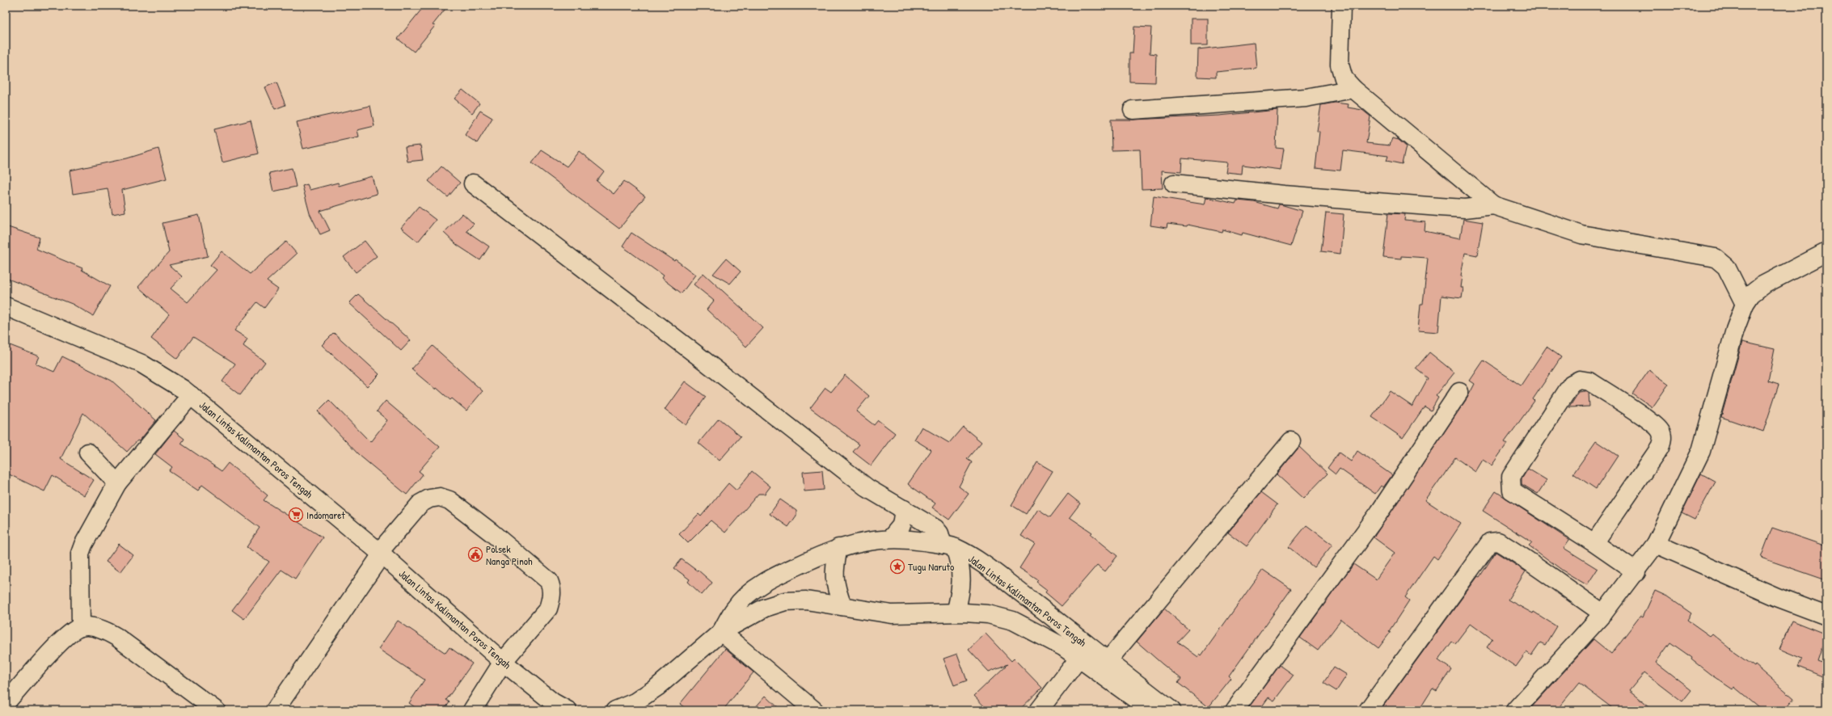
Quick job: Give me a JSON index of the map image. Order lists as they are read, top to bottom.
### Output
{
  "streets": {
    "street": ["Jalan Lintas Kalimantan Poros Tengah"]
  },
  "places": {
    "supermarket": ["Indomaret"],
    "public building": ["Polsek Nanga Pinoh"],
    "place": ["Tugu Naruto"]
  }
}
